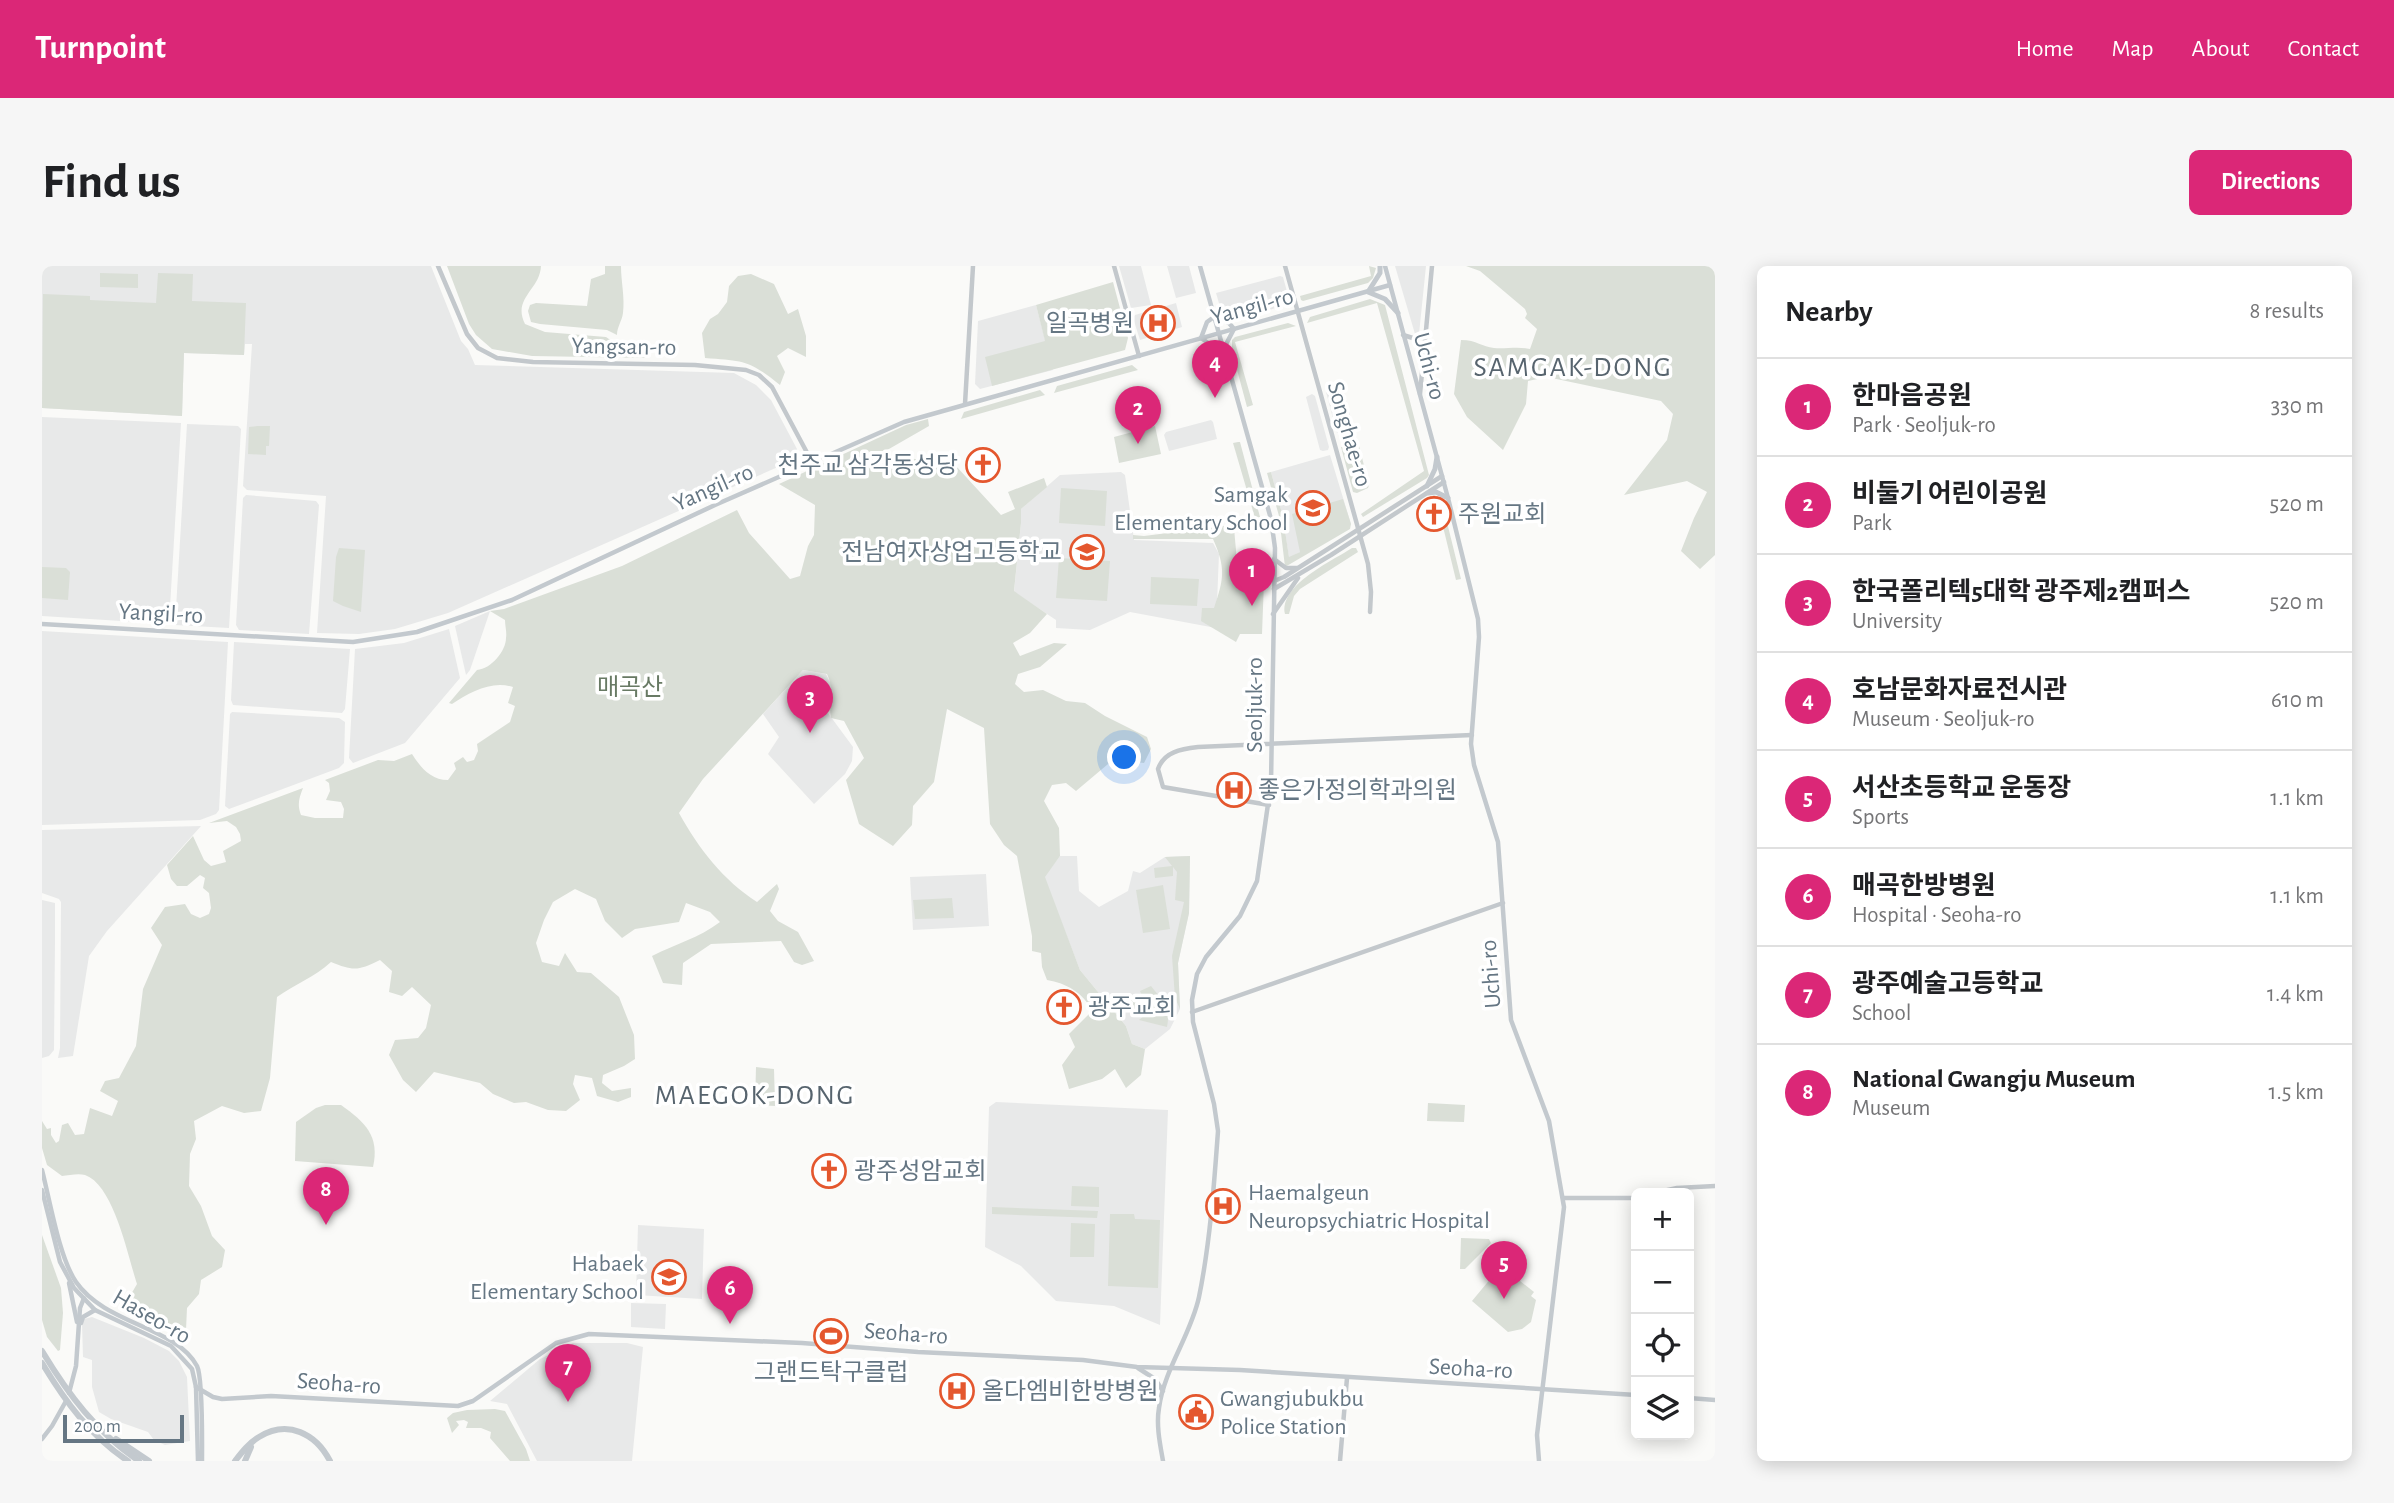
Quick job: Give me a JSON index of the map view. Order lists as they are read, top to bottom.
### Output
{
  "streets": {
    "main road": [
      "Yangil-ro",
      "Uchi-ro",
      "Seoljuk-ro",
      "Haseo-ro",
      "Seoha-ro"
    ],
    "street": ["Yangsan-ro", "Songhae-ro"]
  },
  "crossings": [
    ["Yangil-ro", "Yangsan-ro"],
    ["Yangil-ro", "Uchi-ro"],
    ["Yangil-ro", "Songhae-ro"],
    ["Yangil-ro", "Seoljuk-ro"],
    ["Uchi-ro", "Seoha-ro"],
    ["Seoljuk-ro", "Seoha-ro"],
    ["Haseo-ro", "Seoha-ro"]
  ],
  "districts": ["SAMGAK-DONG", "MAEGOK-DONG"],
  "parks": ["매곡산"],
  "places": {
    "hospital": [
      "일곡병원",
      "좋은가정의학과의원",
      "Haemalgeun Neuropsychiatric Hospital",
      "올다엠비한방병원"
    ],
    "church": [
      "천주교 삼각동성당",
      "주원교회",
      "광주교회",
      "광주성암교회"
    ],
    "school or university": ["Samgak Elementary School", "전남여자상업고등학교", "Habaek Elementary School"],
    "sports": ["그랜드탁구클럽"],
    "public building": ["Gwangjubukbu Police Station"]
  },
  "scale_bar": "200 m",
  "page": {
    "header": "Turnpoint",
    "nav": [
      "Home",
      "Map",
      "About",
      "Contact"
    ],
    "buttons": "Directions",
    "title": "Find us",
    "heading": ["Nearby", "8 results"],
    "pins": [
      "4",
      "2",
      "1",
      "3",
      "8",
      "5",
      "6",
      "7"
    ],
    "list": [
      {
        "mark": "1",
        "name": "한마음공원",
        "note": "Park · Seoljuk-ro",
        "value": "330 m"
      },
      {
        "mark": "2",
        "name": "비둘기 어린이공원",
        "note": "Park",
        "value": "520 m"
      },
      {
        "mark": "3",
        "name": "한국폴리텍5대학 광주제2캠퍼스",
        "note": "University",
        "value": "520 m"
      },
      {
        "mark": "4",
        "name": "호남문화자료전시관",
        "note": "Museum · Seoljuk-ro",
        "value": "610 m"
      },
      {
        "mark": "5",
        "name": "서산초등학교 운동장",
        "note": "Sports",
        "value": "1.1 km"
      },
      {
        "mark": "6",
        "name": "매곡한방병원",
        "note": "Hospital · Seoha-ro",
        "value": "1.1 km"
      },
      {
        "mark": "7",
        "name": "광주예술고등학교",
        "note": "School",
        "value": "1.4 km"
      },
      {
        "mark": "8",
        "name": "National Gwangju Museum",
        "note": "Museum",
        "value": "1.5 km"
      }
    ],
    "map_buttons": ["+", "−"],
    "scale": "200 m"
  }
}
